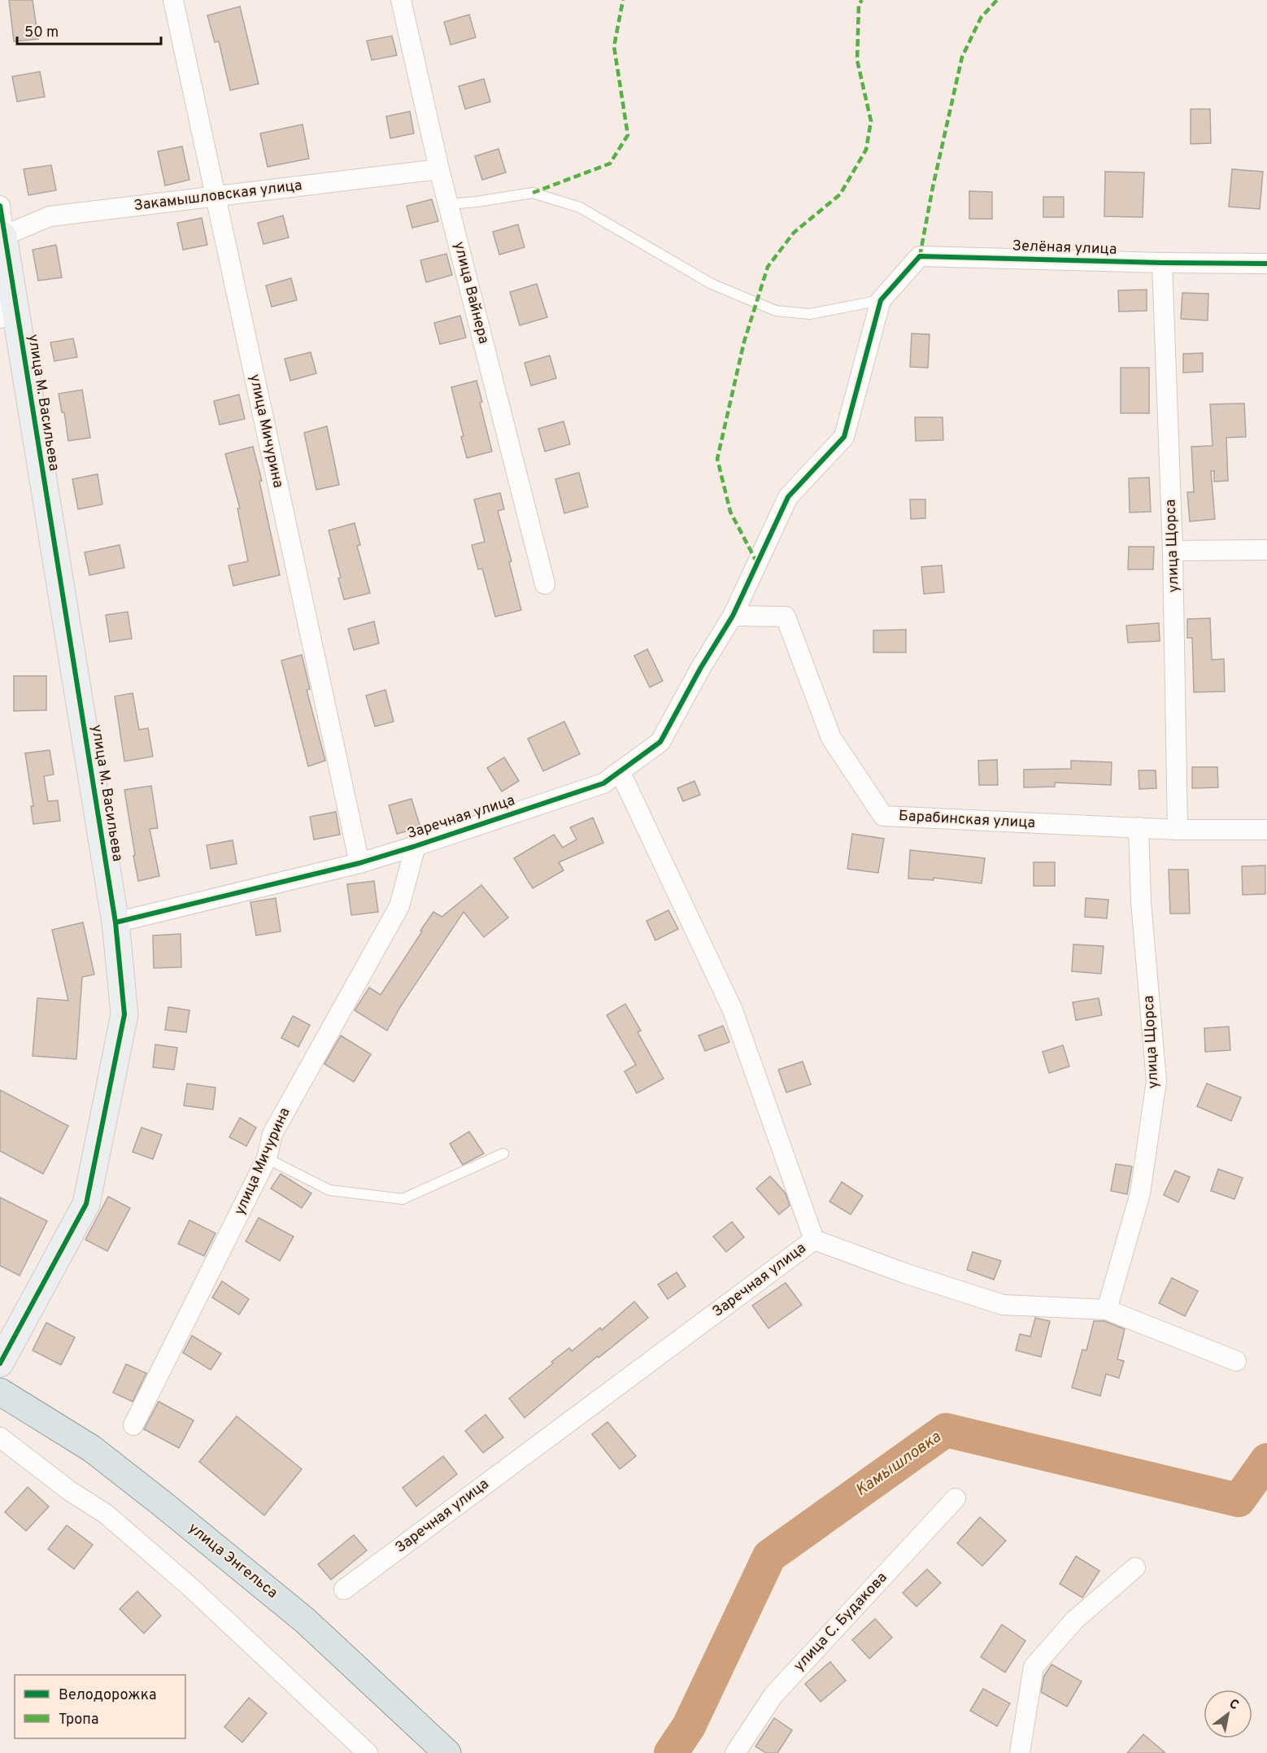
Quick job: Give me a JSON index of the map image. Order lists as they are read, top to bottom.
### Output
{
  "streets": {
    "main road": ["улица Энгельса"],
    "street": [
      "Закамышловская улица",
      "Зелёная улица",
      "улица Вайнера",
      "улица М. Васильева",
      "улица Мичурина",
      "улица Щорса",
      "Заречная улица",
      "Барабинская улица",
      "улица С. Будакова"
    ]
  },
  "crossings": [
    ["Закамышловская улица", "улица Вайнера"],
    ["Закамышловская улица", "улица М. Васильева"],
    ["Закамышловская улица", "улица Мичурина"],
    ["Зелёная улица", "улица Щорса"],
    ["Зелёная улица", "Заречная улица"],
    ["улица М. Васильева", "Заречная улица"],
    ["улица Мичурина", "Заречная улица"],
    ["улица Щорса", "Барабинская улица"],
    ["Заречная улица", "Барабинская улица"]
  ],
  "water": ["Камышловка"],
  "legend": ["Велодорожка", "Тропа"],
  "scale_bar": "50 m",
  "north": "top right"
}
